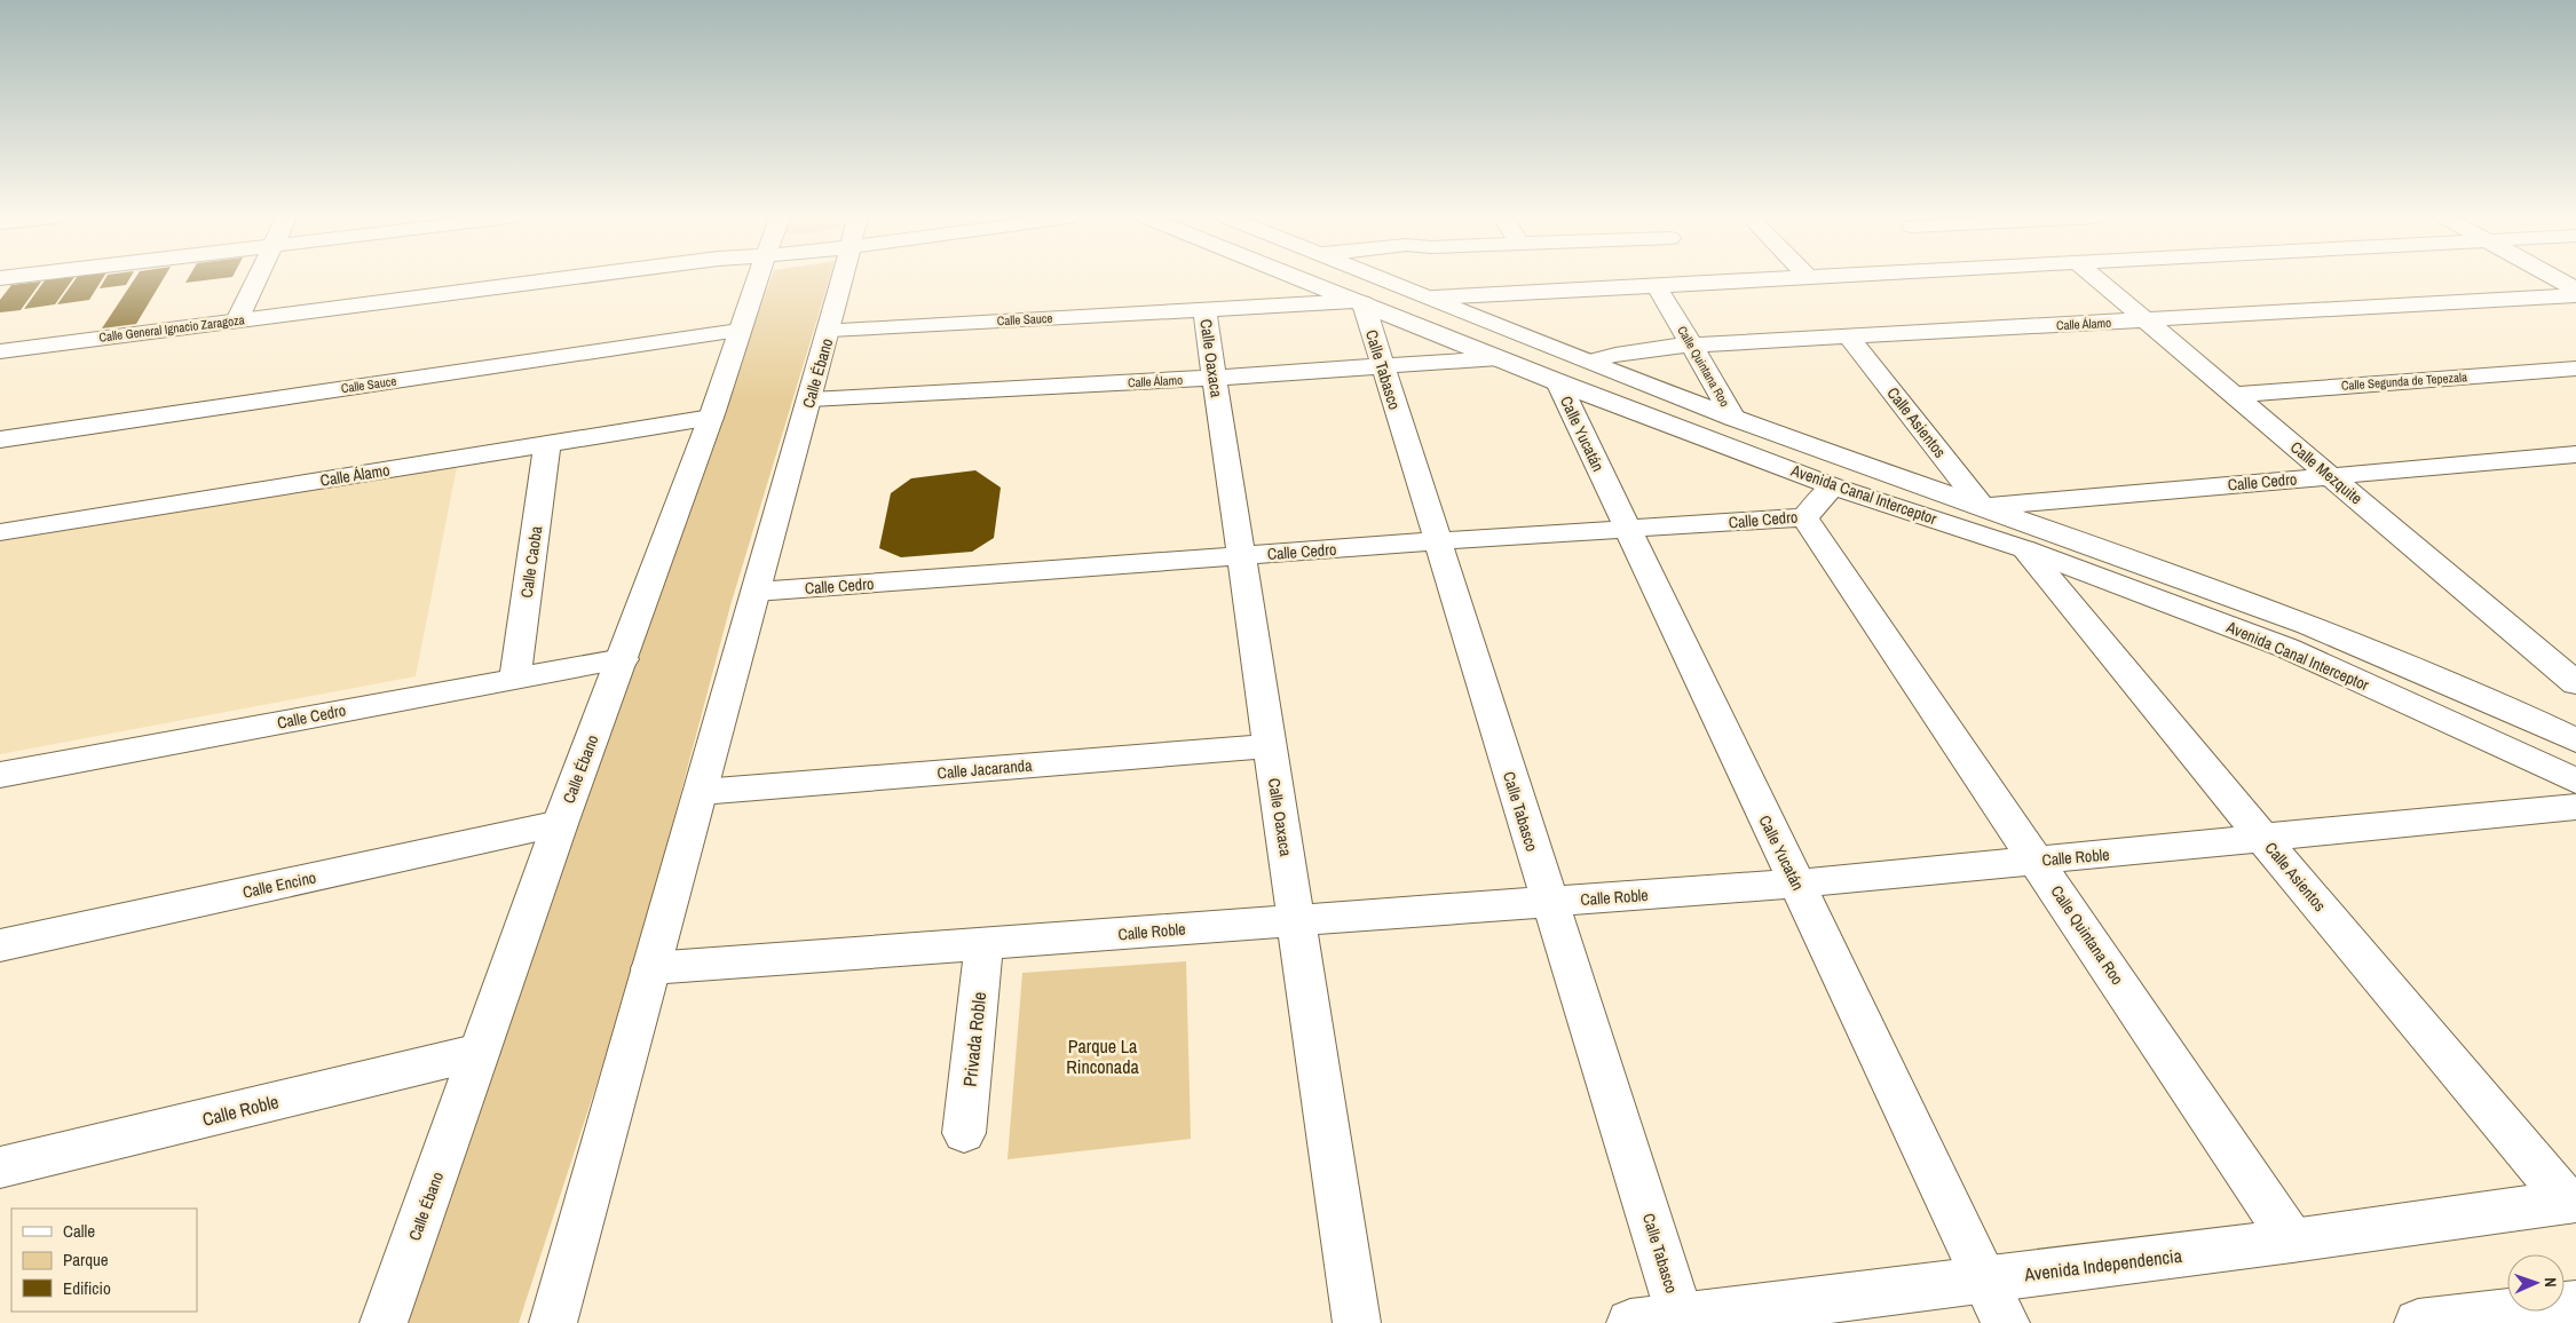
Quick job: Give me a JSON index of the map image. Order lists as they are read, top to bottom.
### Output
{
  "streets": {
    "street": [
      "Calle Sauce",
      "Calle Álamo",
      "Calle General Ignacio Zaragoza",
      "Calle Oaxaca",
      "Calle Quintana Roo",
      "Calle Tabasco",
      "Calle Ébano",
      "Calle Segunda de Tepezala",
      "Calle Asientos",
      "Calle Yucatán",
      "Calle Mezquite",
      "Calle Cedro",
      "Avenida Canal Interceptor",
      "Calle Caoba",
      "Calle Jacaranda",
      "Calle Roble",
      "Calle Encino",
      "Privada Roble",
      "Avenida Independencia"
    ]
  },
  "crossings": [
    ["Calle Sauce", "Calle Oaxaca"],
    ["Calle Sauce", "Calle Tabasco"],
    ["Calle Sauce", "Calle Ébano"],
    ["Calle Sauce", "Avenida Canal Interceptor"],
    ["Calle Álamo", "Calle Oaxaca"],
    ["Calle Álamo", "Calle Quintana Roo"],
    ["Calle Álamo", "Calle Tabasco"],
    ["Calle Álamo", "Calle Ébano"],
    ["Calle Álamo", "Calle Asientos"],
    ["Calle Álamo", "Calle Mezquite"],
    ["Calle Álamo", "Avenida Canal Interceptor"],
    ["Calle Álamo", "Calle Caoba"],
    ["Calle Oaxaca", "Calle Cedro"],
    ["Calle Oaxaca", "Calle Jacaranda"],
    ["Calle Oaxaca", "Calle Roble"],
    ["Calle Quintana Roo", "Calle Cedro"],
    ["Calle Quintana Roo", "Avenida Canal Interceptor"],
    ["Calle Quintana Roo", "Calle Roble"],
    ["Calle Quintana Roo", "Avenida Independencia"],
    ["Calle Tabasco", "Calle Cedro"],
    ["Calle Tabasco", "Avenida Canal Interceptor"],
    ["Calle Tabasco", "Calle Roble"],
    ["Calle Tabasco", "Avenida Independencia"],
    ["Calle Ébano", "Calle Cedro"],
    ["Calle Ébano", "Calle Jacaranda"],
    ["Calle Ébano", "Calle Roble"],
    ["Calle Ébano", "Calle Encino"],
    ["Calle Segunda de Tepezala", "Calle Mezquite"],
    ["Calle Asientos", "Calle Cedro"],
    ["Calle Asientos", "Avenida Canal Interceptor"],
    ["Calle Asientos", "Calle Roble"],
    ["Calle Asientos", "Avenida Independencia"],
    ["Calle Yucatán", "Calle Cedro"],
    ["Calle Yucatán", "Avenida Canal Interceptor"],
    ["Calle Yucatán", "Calle Roble"],
    ["Calle Yucatán", "Avenida Independencia"],
    ["Calle Mezquite", "Calle Cedro"],
    ["Calle Cedro", "Avenida Canal Interceptor"],
    ["Calle Cedro", "Calle Caoba"],
    ["Calle Roble", "Privada Roble"]
  ],
  "parks": ["Parque La Rinconada"],
  "legend": ["Calle", "Parque", "Edificio"],
  "north": "right"
}
